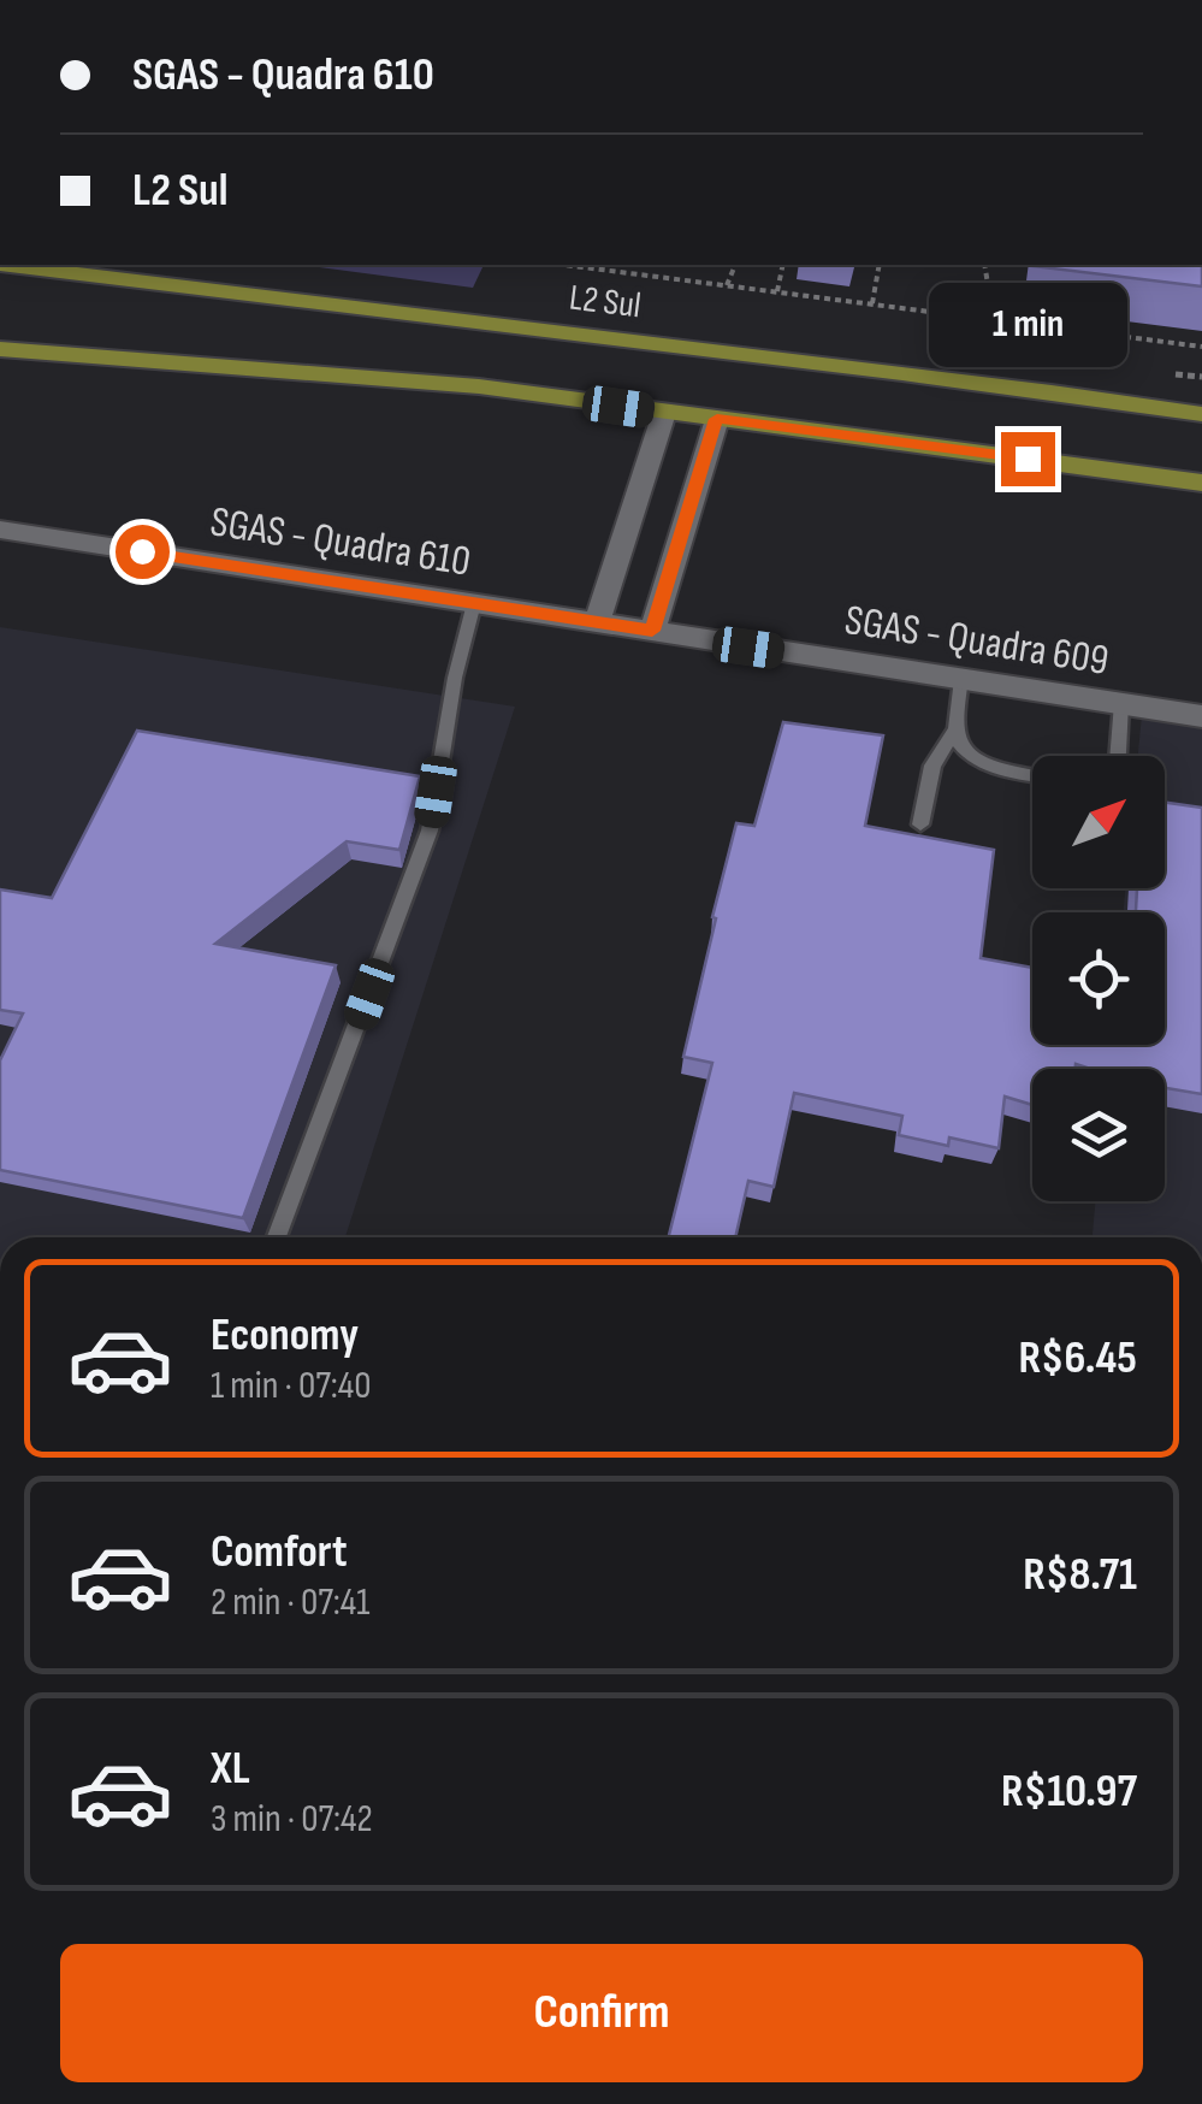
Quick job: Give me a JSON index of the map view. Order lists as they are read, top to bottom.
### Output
{
  "streets": {
    "main road": ["L2 Sul"],
    "street": ["SGAS - Quadra 610", "SGAS - Quadra 609"]
  },
  "crossings": [
    ["SGAS - Quadra 610", "SGAS - Quadra 609"]
  ],
  "north": "top right",
  "page": {
    "banner": ["SGAS - Quadra 610", "L2 Sul"],
    "bubble": "1 min",
    "list": [
      {
        "name": "Economy",
        "note": "1 min · 07:40",
        "value": "R$6.45"
      },
      {
        "name": "Comfort",
        "note": "2 min · 07:41",
        "value": "R$8.71"
      },
      {
        "name": "XL",
        "note": "3 min · 07:42",
        "value": "R$10.97"
      }
    ],
    "buttons": "Confirm"
  }
}
